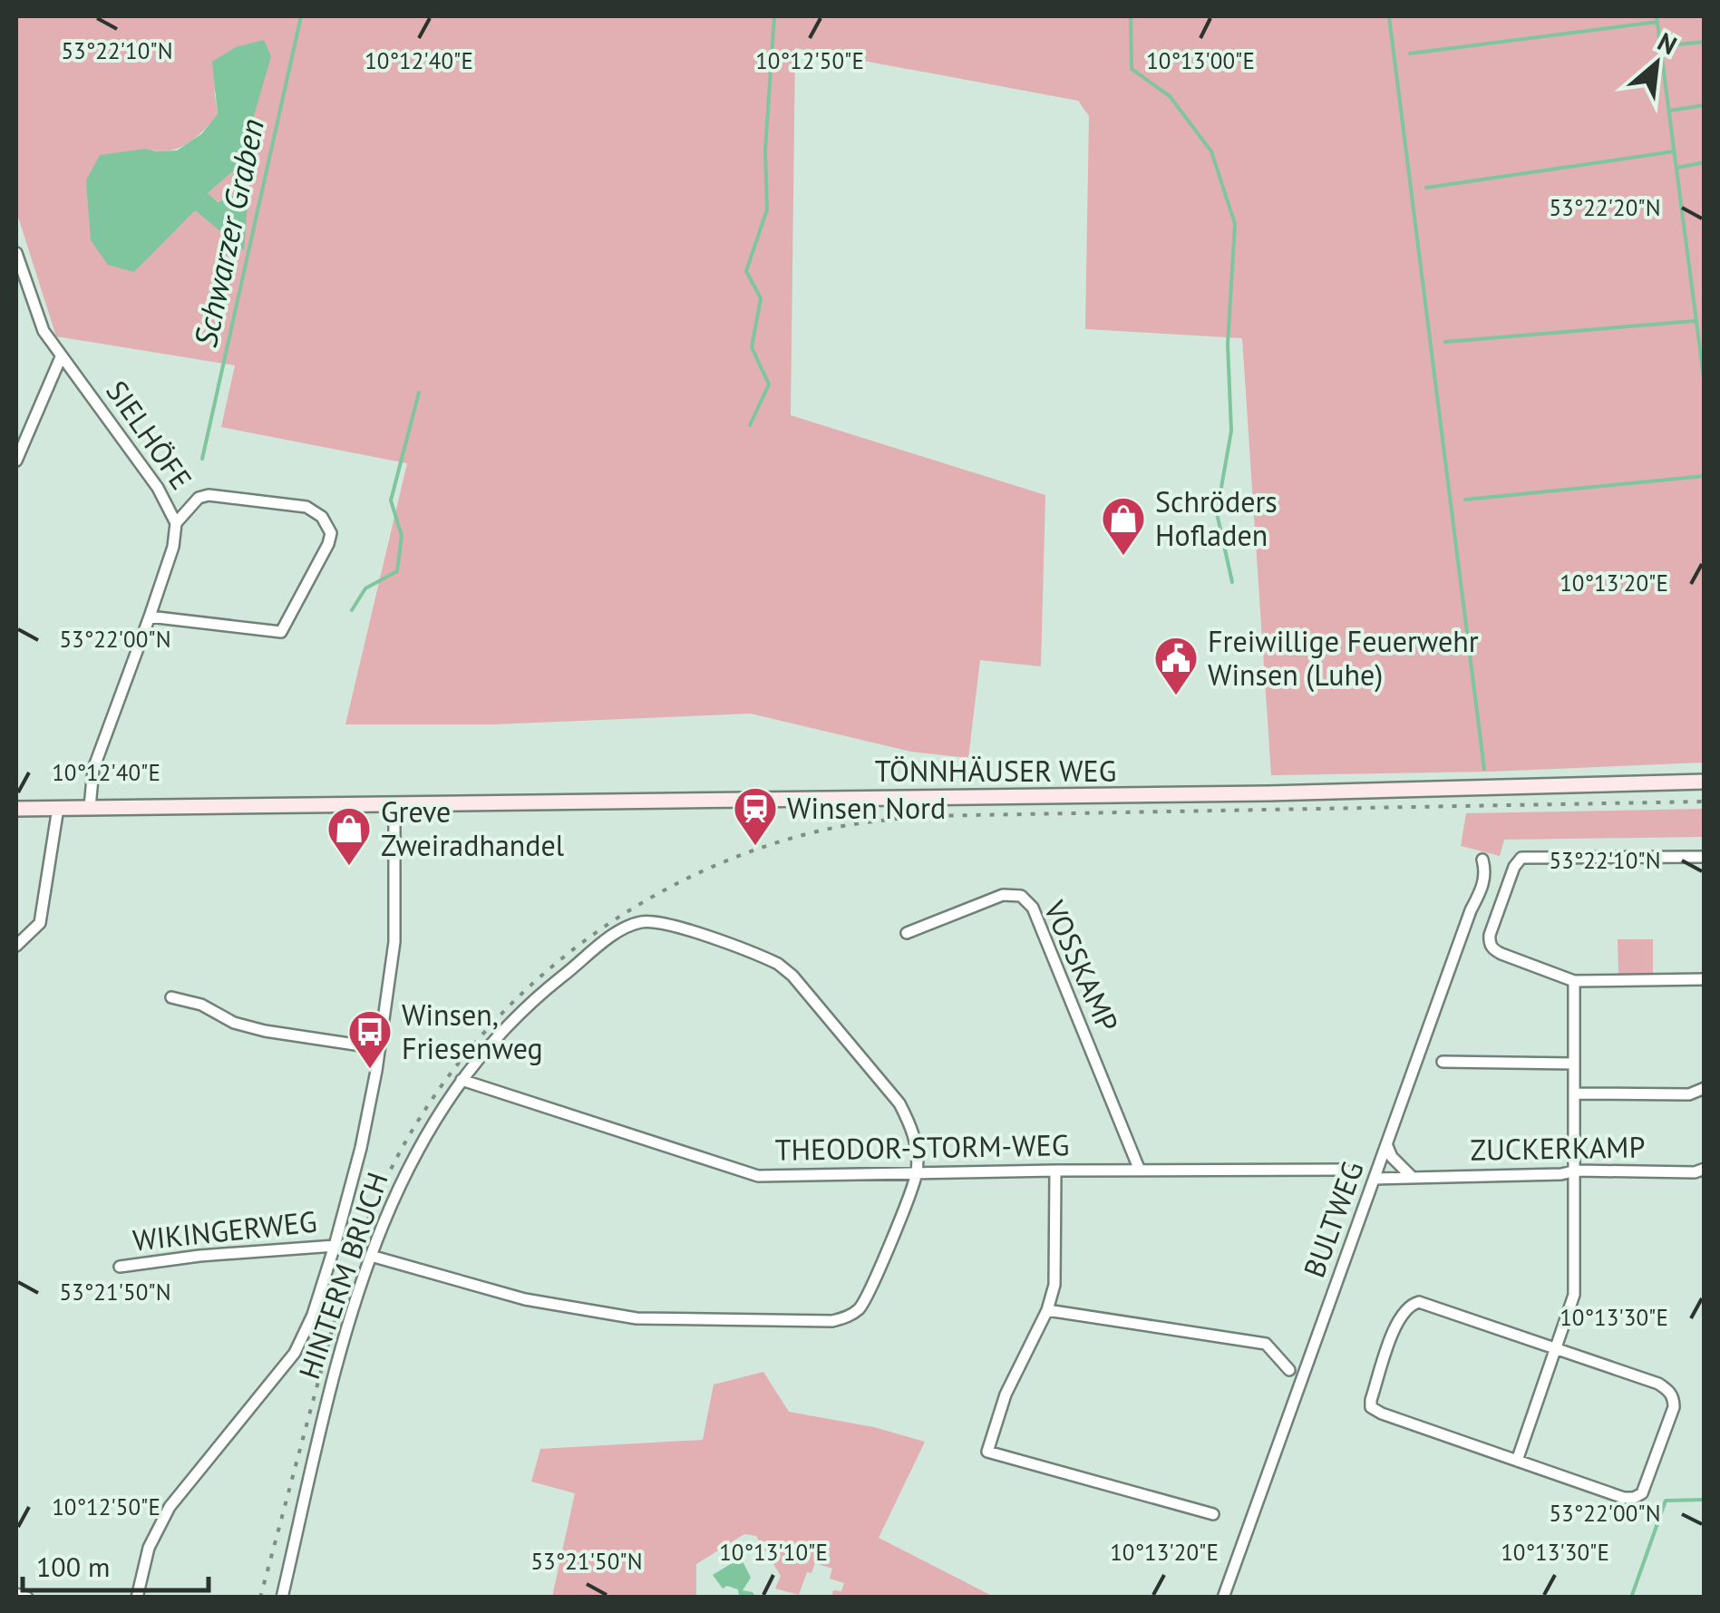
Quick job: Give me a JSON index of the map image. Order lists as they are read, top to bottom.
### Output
{
  "streets": {
    "main road": ["TÖNNHÄUSER WEG"],
    "street": [
      "SIELHÖFE",
      "VOSSKAMP",
      "THEODOR-STORM-WEG",
      "ZUCKERKAMP",
      "BULTWEG",
      "WIKINGERWEG",
      "HINTERM BRUCH"
    ]
  },
  "crossings": [
    ["SIELHÖFE", "TÖNNHÄUSER WEG"],
    ["VOSSKAMP", "THEODOR-STORM-WEG"],
    ["THEODOR-STORM-WEG", "HINTERM BRUCH"],
    ["ZUCKERKAMP", "BULTWEG"]
  ],
  "water": ["Schwarzer Graben"],
  "places": {
    "shop": ["Schröders Hofladen", "Greve Zweiradhandel"],
    "public building": ["Freiwillige Feuerwehr Winsen (Luhe)"],
    "station": ["Winsen Nord"],
    "bus stop": ["Winsen, Friesenweg"]
  },
  "scale_bar": "100 m",
  "north": "top right",
  "coordinates": [
    "53°22'10\"N",
    "10°12'40\"E",
    "10°12'50\"E",
    "10°13'00\"E",
    "53°22'20\"N",
    "10°13'20\"E",
    "53°22'00\"N",
    "53°21'50\"N",
    "10°13'30\"E",
    "10°13'10\"E"
  ]
}
